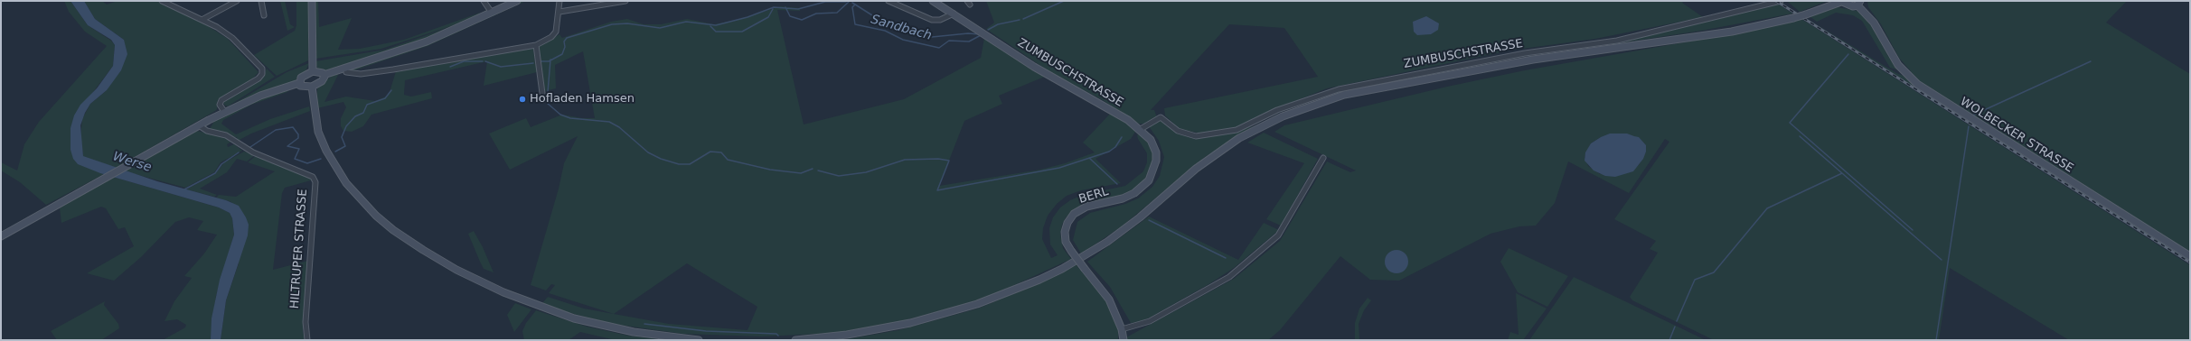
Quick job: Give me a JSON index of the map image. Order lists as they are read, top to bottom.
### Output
{
  "streets": {
    "main road": ["ZUMBUSCHSTRASSE", "WOLBECKER STRASSE", "BERL"],
    "street": ["HILTRUPER STRASSE"]
  },
  "crossings": [
    ["ZUMBUSCHSTRASSE", "BERL"]
  ],
  "water": ["Sandbach", "Werse"],
  "places": ["Hofladen Hamsen"]
}
